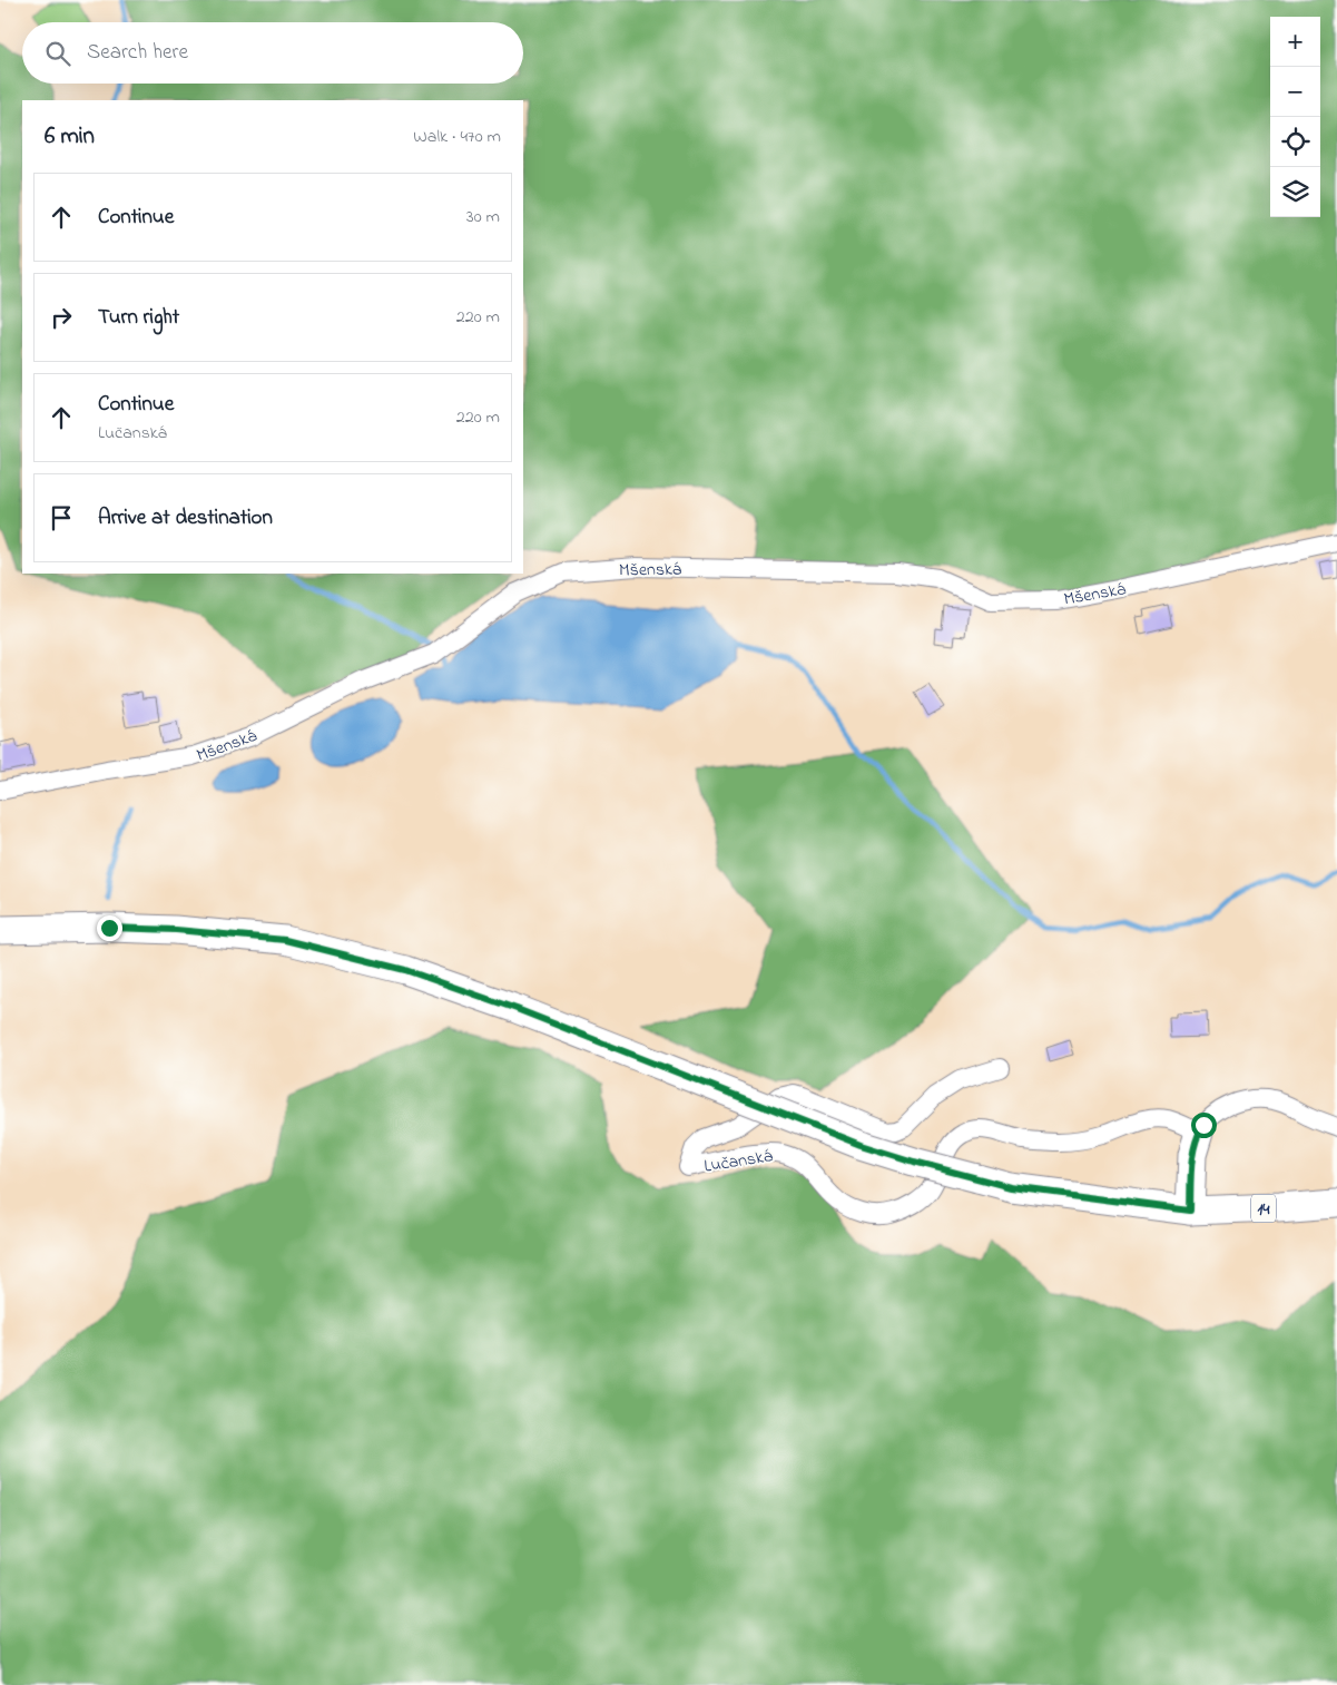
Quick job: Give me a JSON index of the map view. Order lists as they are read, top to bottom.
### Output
{
  "streets": {
    "main road": ["14"],
    "street": ["Mšenská", "Lučanská"]
  },
  "page": {
    "map_buttons": ["+", "−"],
    "search": "Search here",
    "heading": ["6 min", "Walk · 470 m"],
    "list": [
      ["Continue", "30 m"],
      ["Turn right", "220 m"],
      ["Continue", "Lučanská", "220 m"],
      "Arrive at destination"
    ]
  }
}
